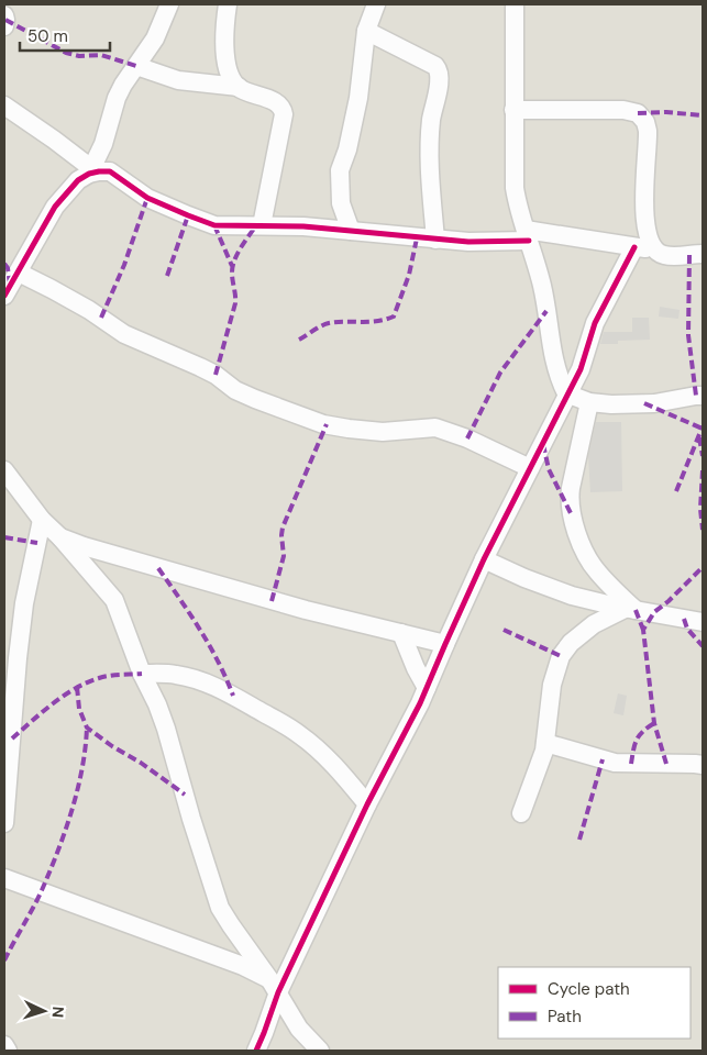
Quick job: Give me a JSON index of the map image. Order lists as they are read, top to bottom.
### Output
{
  "legend": ["Cycle path", "Path"],
  "scale_bar": "50 m",
  "north": "right"
}
